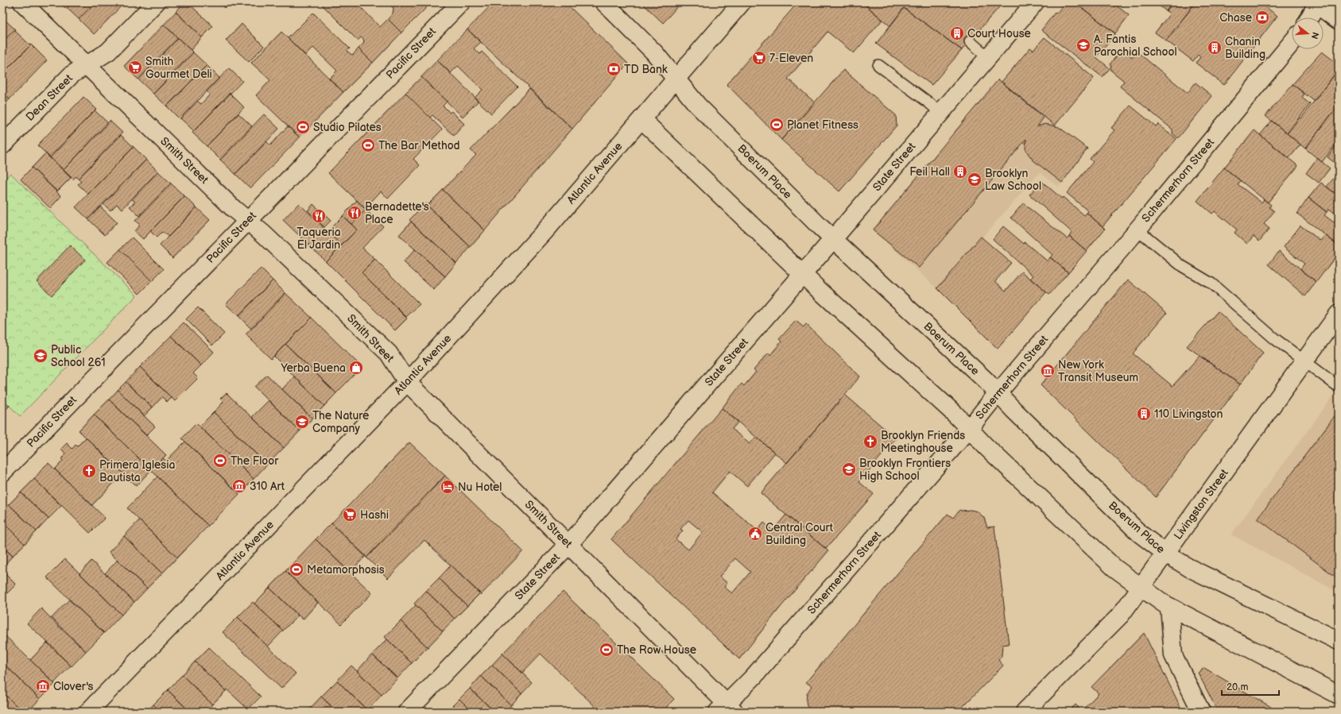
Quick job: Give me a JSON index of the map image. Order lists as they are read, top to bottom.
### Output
{
  "streets": {
    "street": [
      "Pacific Street",
      "Dean Street",
      "Smith Street",
      "State Street",
      "Boerum Place",
      "Atlantic Avenue",
      "Schermerhorn Street",
      "Livingston Street"
    ]
  },
  "crossings": [
    ["Pacific Street", "Smith Street"],
    ["Dean Street", "Smith Street"],
    ["Smith Street", "State Street"],
    ["Smith Street", "Atlantic Avenue"],
    ["Smith Street", "Schermerhorn Street"],
    ["State Street", "Boerum Place"],
    ["Boerum Place", "Atlantic Avenue"],
    ["Boerum Place", "Schermerhorn Street"],
    ["Boerum Place", "Livingston Street"]
  ],
  "places": {
    "bank": ["Chase", "TD Bank"],
    "building": [
      "Court House",
      "Chanin Building",
      "Feil Hall",
      "110 Livingston"
    ],
    "school or university": [
      "A. Fantis Parochial School",
      "Brooklyn Law School",
      "Public School 261",
      "The Nature Company",
      "Brooklyn Frontiers High School"
    ],
    "supermarket": ["7-Eleven", "Smith Gourmet Deli", "Hashi"],
    "sports": [
      "Planet Fitness",
      "Studio Pilates",
      "The Bar Method",
      "The Floor",
      "Metamorphosis",
      "The Row House"
    ],
    "restaurant": ["Bernadette's Place", "Taqueria El Jardin"],
    "shop": ["Yerba Buena"],
    "museum": ["New York Transit Museum", "310 Art", "Clover's"],
    "church": ["Brooklyn Friends Meetinghouse", "Primera Iglesia Bautista"],
    "hotel": ["Nu Hotel"],
    "public building": ["Central Court Building"]
  },
  "scale_bar": "20 m",
  "north": "right"
}
